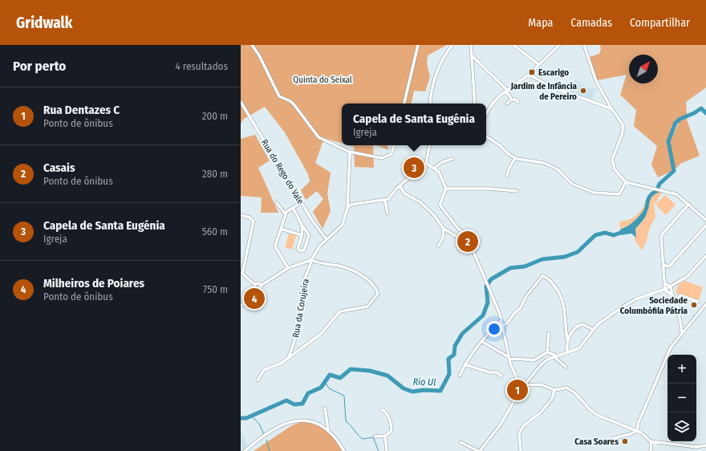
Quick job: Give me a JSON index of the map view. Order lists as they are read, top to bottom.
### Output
{
  "streets": {
    "street": ["Rua do Rego do Vale", "Rua da Corujeira"]
  },
  "crossings": [
    ["Rua do Rego do Vale", "Rua da Corujeira"]
  ],
  "water": ["Rio Ul"],
  "parks": ["Quinta do Seixal"],
  "places": {
    "transit": ["Escarigo"],
    "other": ["Jardim de Infância de Pereiro", "Sociedade Columbófila Pátria", "Casa Soares"]
  },
  "north": "top right",
  "page": {
    "header": "Gridwalk",
    "nav": ["Mapa", "Camadas", "Compartilhar"],
    "heading": ["Por perto", "4 resultados"],
    "list": [
      {
        "mark": "1",
        "name": "Rua Dentazes C",
        "note": "Ponto de ônibus",
        "value": "200 m"
      },
      {
        "mark": "2",
        "name": "Casais",
        "note": "Ponto de ônibus",
        "value": "280 m"
      },
      {
        "mark": "3",
        "name": "Capela de Santa Eugénia",
        "note": "Igreja",
        "value": "560 m"
      },
      {
        "mark": "4",
        "name": "Milheiros de Poiares",
        "note": "Ponto de ônibus",
        "value": "750 m"
      }
    ],
    "popup": ["Capela de Santa Eugénia", "Igreja"],
    "pins": [
      "3",
      "2",
      "4",
      "1"
    ],
    "map_buttons": ["+", "−"]
  }
}
